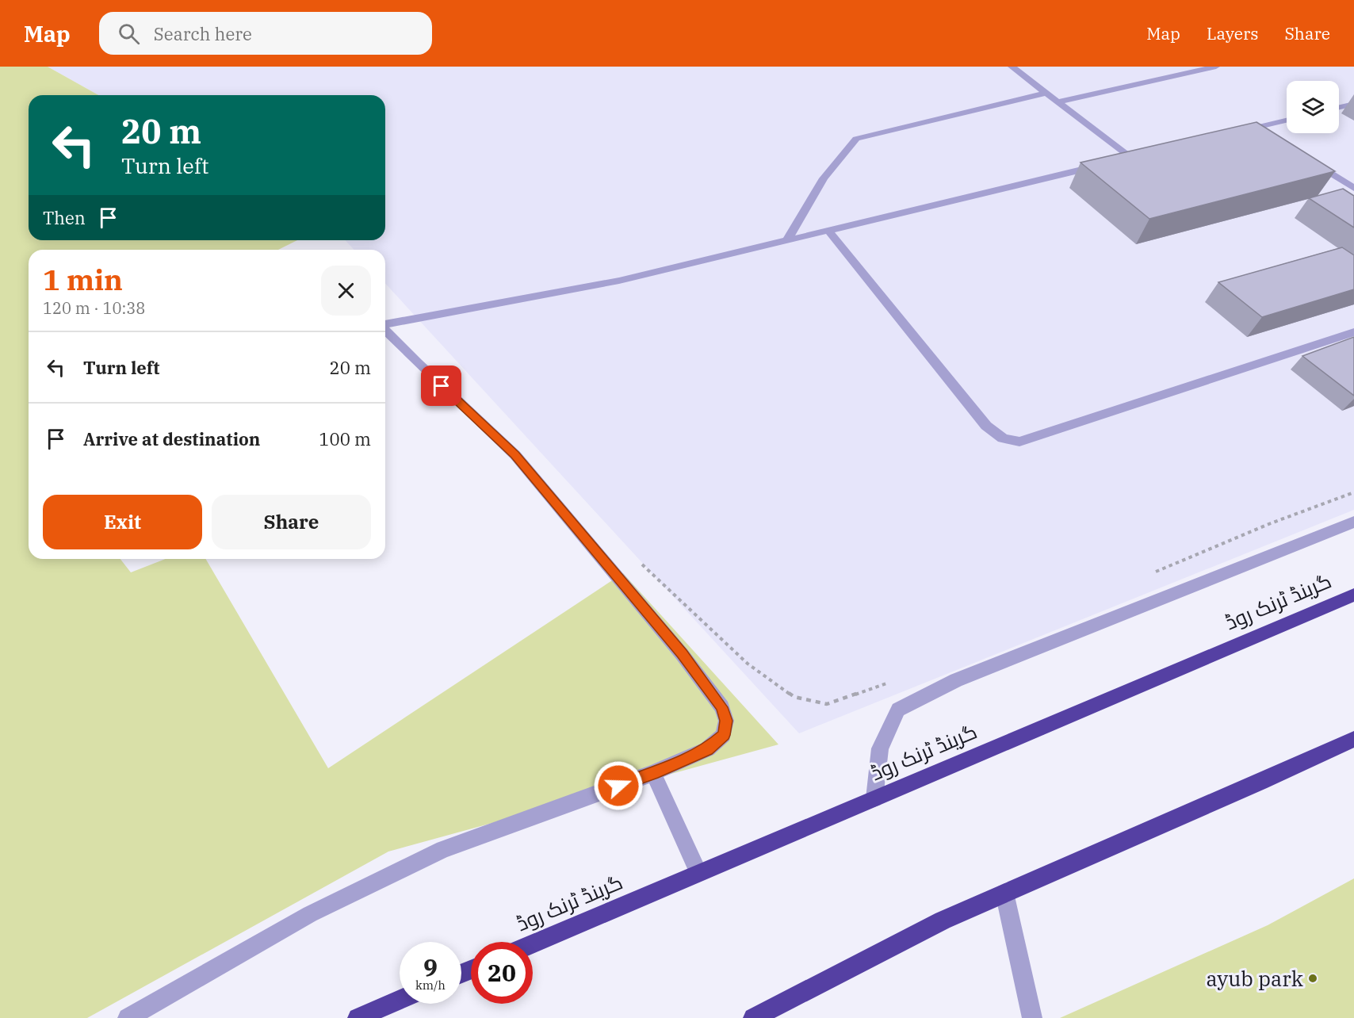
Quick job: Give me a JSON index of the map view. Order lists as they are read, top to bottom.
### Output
{
  "streets": {
    "highway": ["گرینڈ ٹرنک روڈ"]
  },
  "places": ["ayub park"],
  "page": {
    "header": "Map",
    "search": "Search here",
    "nav": ["Map", "Layers", "Share"],
    "turn": ["20 m", "Turn left"],
    "then": "Then",
    "heading": ["1 min", "120 m · 10:38"],
    "list": [
      {
        "name": "Turn left",
        "value": "20 m"
      },
      {
        "name": "Arrive at destination",
        "value": "100 m"
      }
    ],
    "buttons": ["Exit", "Share"],
    "speed": "9 km/h",
    "limit": "20"
  }
}
